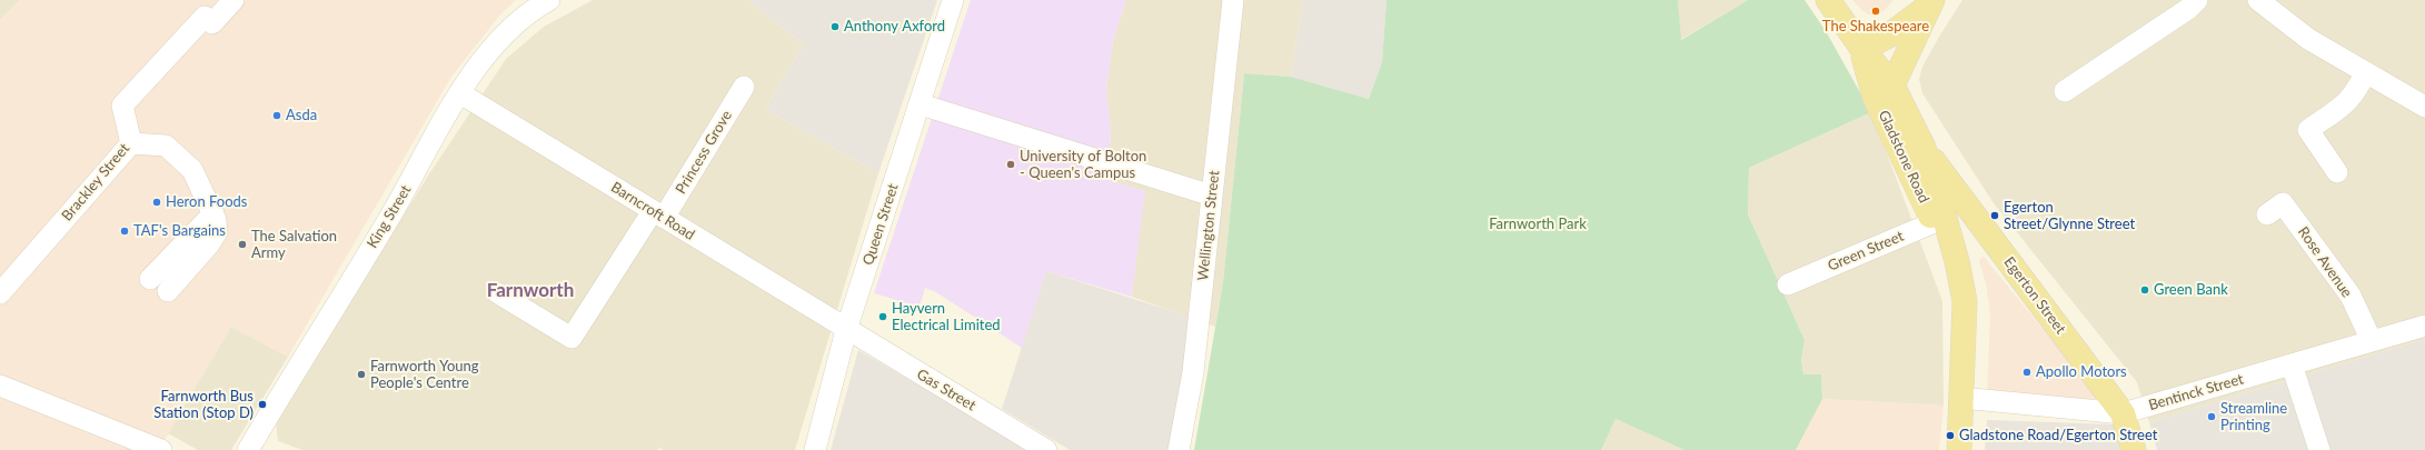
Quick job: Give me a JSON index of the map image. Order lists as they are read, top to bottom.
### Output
{
  "streets": {
    "main road": ["Gladstone Road", "Egerton Street"],
    "street": [
      "Princess Grove",
      "Brackley Street",
      "Barncroft Road",
      "King Street",
      "Queen Street",
      "Wellington Street",
      "Green Street",
      "Rose Avenue",
      "Gas Street",
      "Bentinck Street"
    ]
  },
  "crossings": [
    ["Princess Grove", "Barncroft Road"],
    ["Gladstone Road", "Green Street"],
    ["Gladstone Road", "Egerton Street"],
    ["Gladstone Road", "Bentinck Street"],
    ["Barncroft Road", "King Street"],
    ["Barncroft Road", "Queen Street"],
    ["Barncroft Road", "Gas Street"],
    ["Queen Street", "Gas Street"],
    ["Rose Avenue", "Bentinck Street"],
    ["Egerton Street", "Bentinck Street"]
  ],
  "districts": ["Farnworth"],
  "parks": ["Farnworth Park"],
  "places": [
    "The Shakespeare",
    "Anthony Axford",
    "Asda",
    "University of Bolton - Queen's Campus",
    "Heron Foods",
    "Egerton Street/Glynne Street",
    "TAF's Bargains",
    "The Salvation Army",
    "Green Bank",
    "Hayvern Electrical Limited",
    "Apollo Motors",
    "Farnworth Young People's Centre",
    "Farnworth Bus Station (Stop D)",
    "Streamline Printing",
    "Gladstone Road/Egerton Street"
  ]
}
